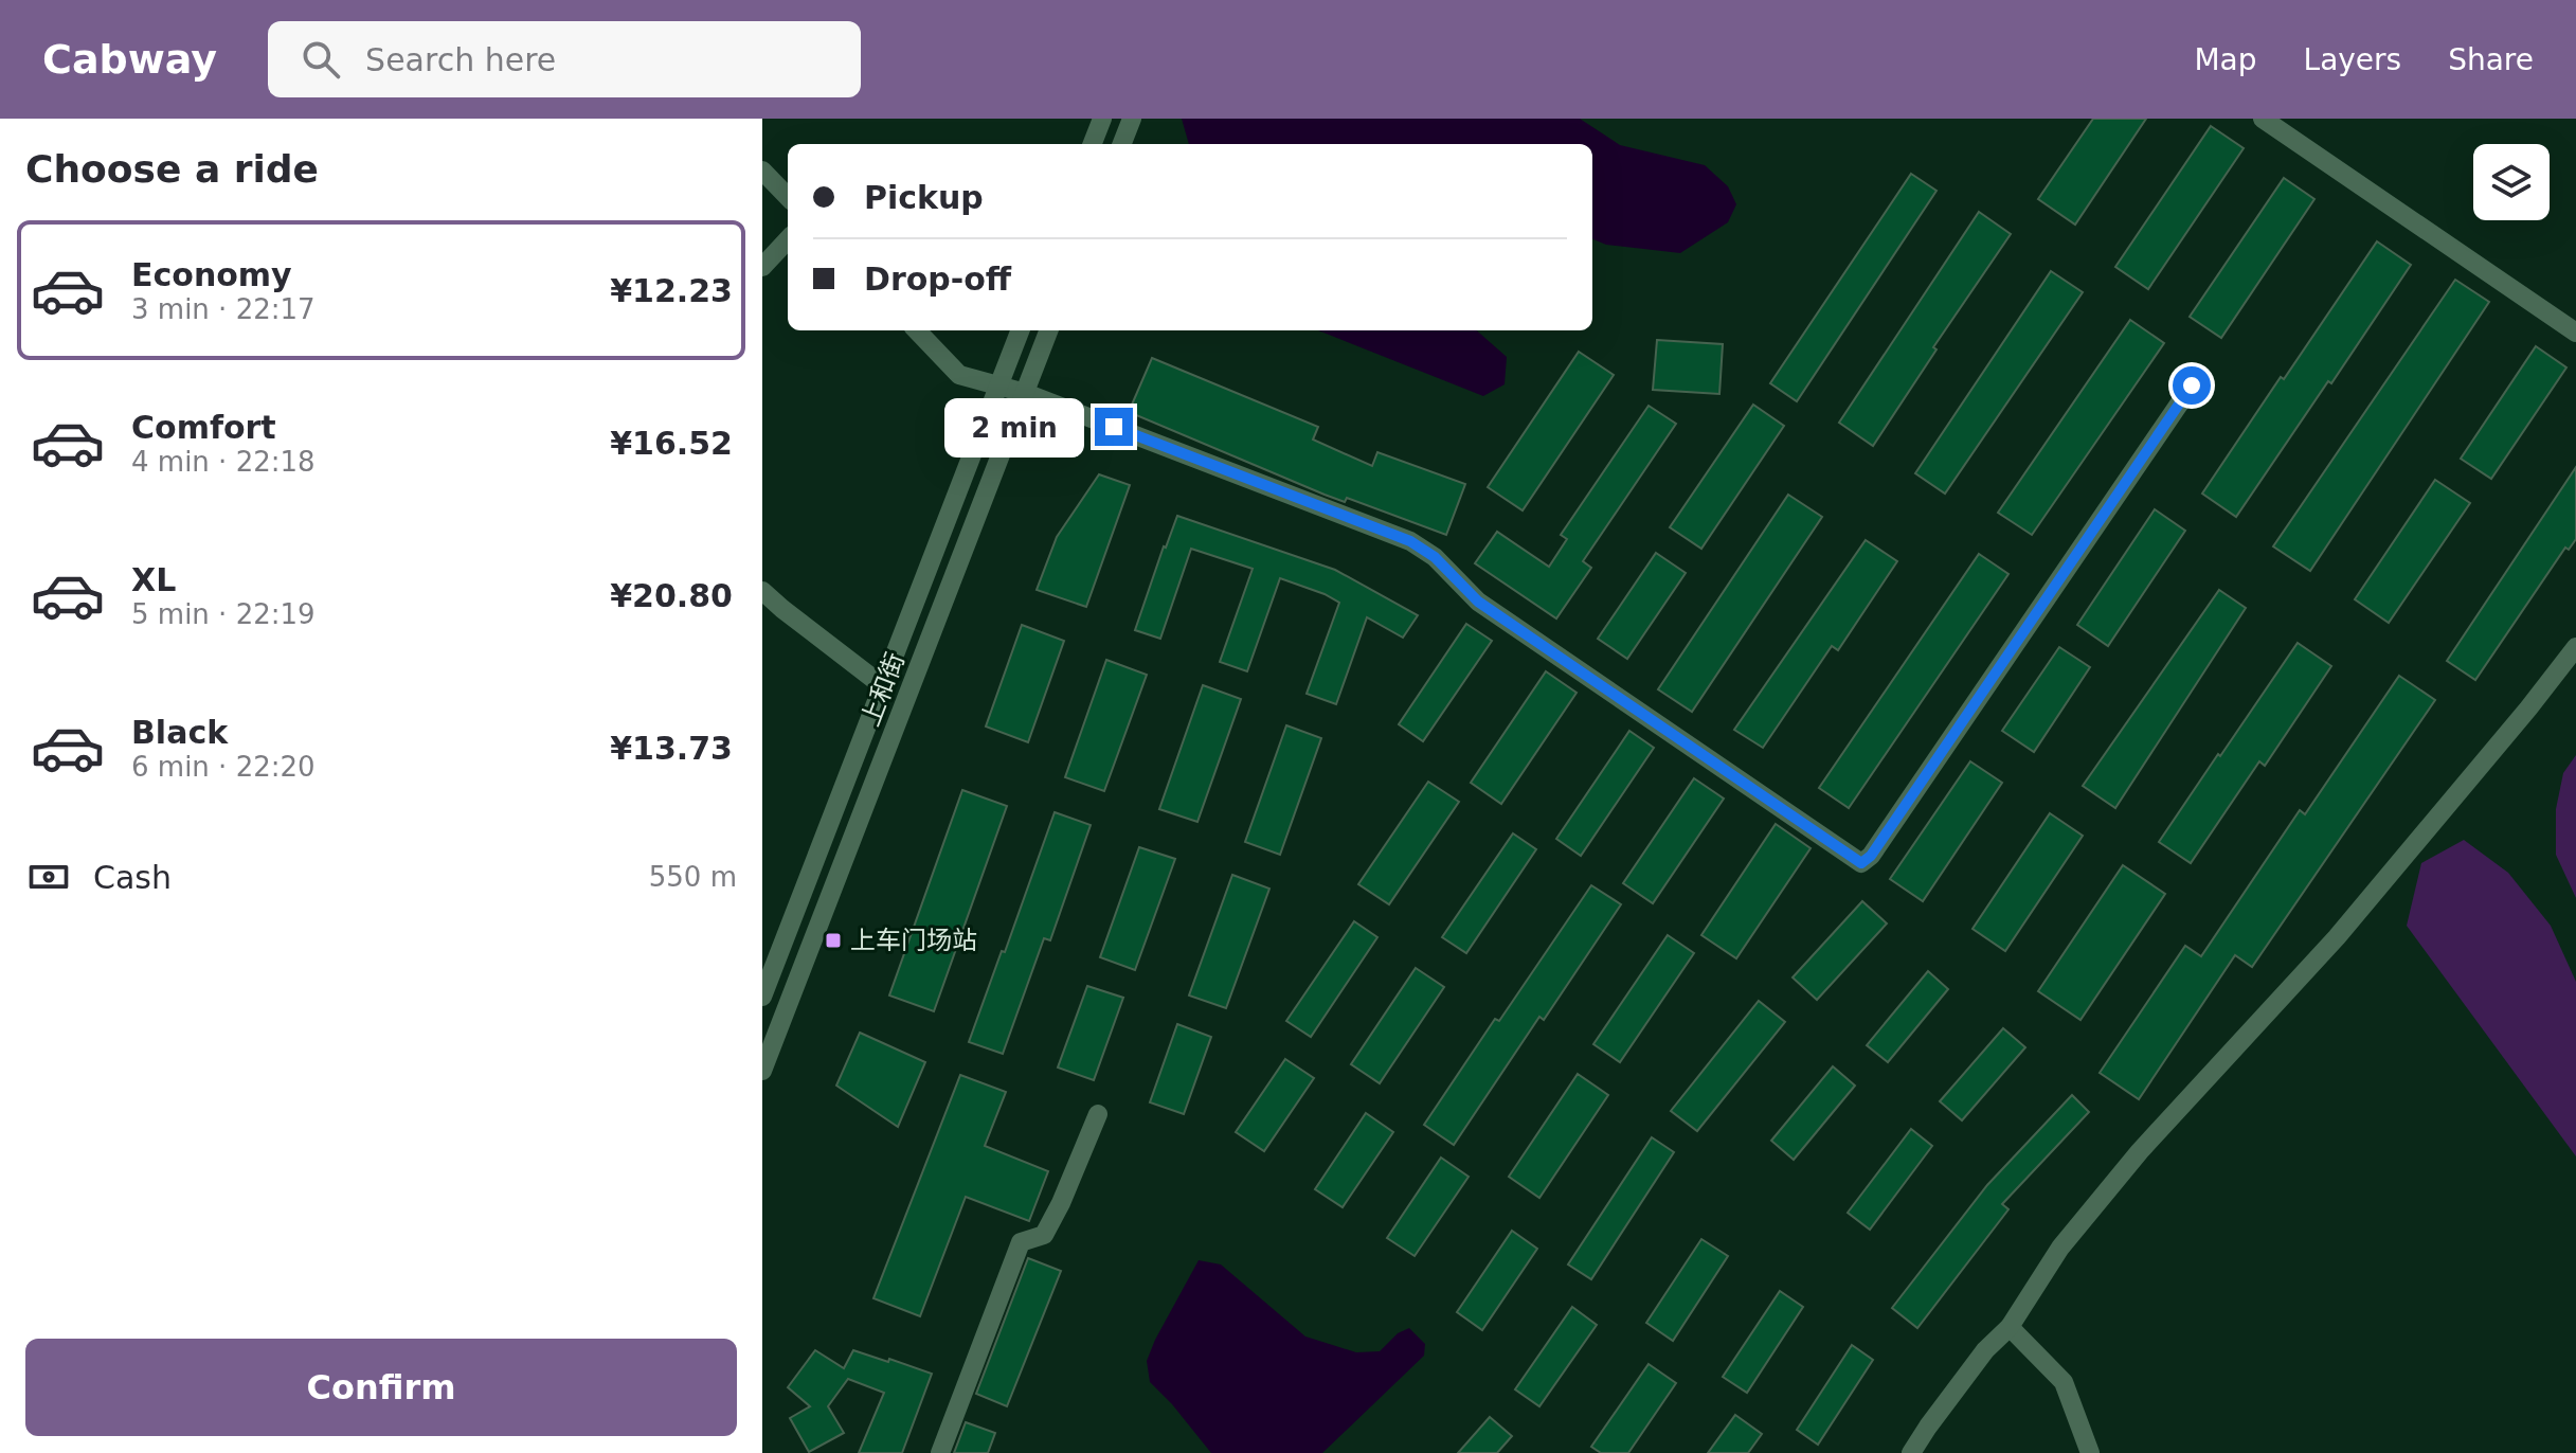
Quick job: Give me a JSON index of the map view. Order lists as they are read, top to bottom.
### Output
{
  "streets": {
    "street": ["上和街"]
  },
  "places": {
    "transit": ["上车门场站"]
  },
  "page": {
    "header": "Cabway",
    "search": "Search here",
    "nav": ["Map", "Layers", "Share"],
    "heading": "Choose a ride",
    "banner": ["Pickup", "Drop-off"],
    "list": [
      {
        "name": "Economy",
        "note": "3 min · 22:17",
        "value": "¥12.23"
      },
      {
        "name": "Comfort",
        "note": "4 min · 22:18",
        "value": "¥16.52"
      },
      {
        "name": "XL",
        "note": "5 min · 22:19",
        "value": "¥20.80"
      },
      {
        "name": "Black",
        "note": "6 min · 22:20",
        "value": "¥13.73"
      }
    ],
    "bubble": "2 min",
    "pay": ["Cash", "550 m"],
    "buttons": "Confirm"
  }
}
